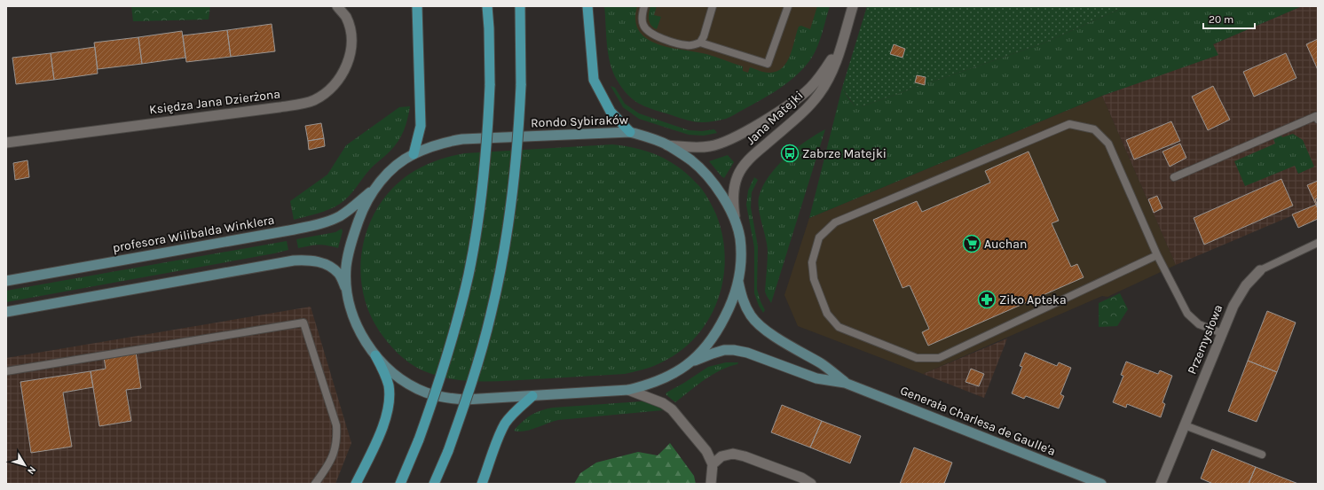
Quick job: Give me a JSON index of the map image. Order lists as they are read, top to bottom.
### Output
{
  "streets": {
    "main road": ["Rondo Sybiraków", "profesora Wilibalda Winklera", "Generała Charlesa de Gaulle'a"],
    "street": ["Księdza Jana Dzierżona", "Jana Matejki", "Przemysłowa"]
  },
  "crossings": [
    ["Jana Matejki", "Rondo Sybiraków"],
    ["Rondo Sybiraków", "profesora Wilibalda Winklera"],
    ["Rondo Sybiraków", "Generała Charlesa de Gaulle'a"]
  ],
  "places": {
    "bus stop": ["Zabrze Matejki"],
    "supermarket": ["Auchan"],
    "pharmacy": ["Ziko Apteka"]
  },
  "scale_bar": "20 m",
  "north": "bottom right"
}
